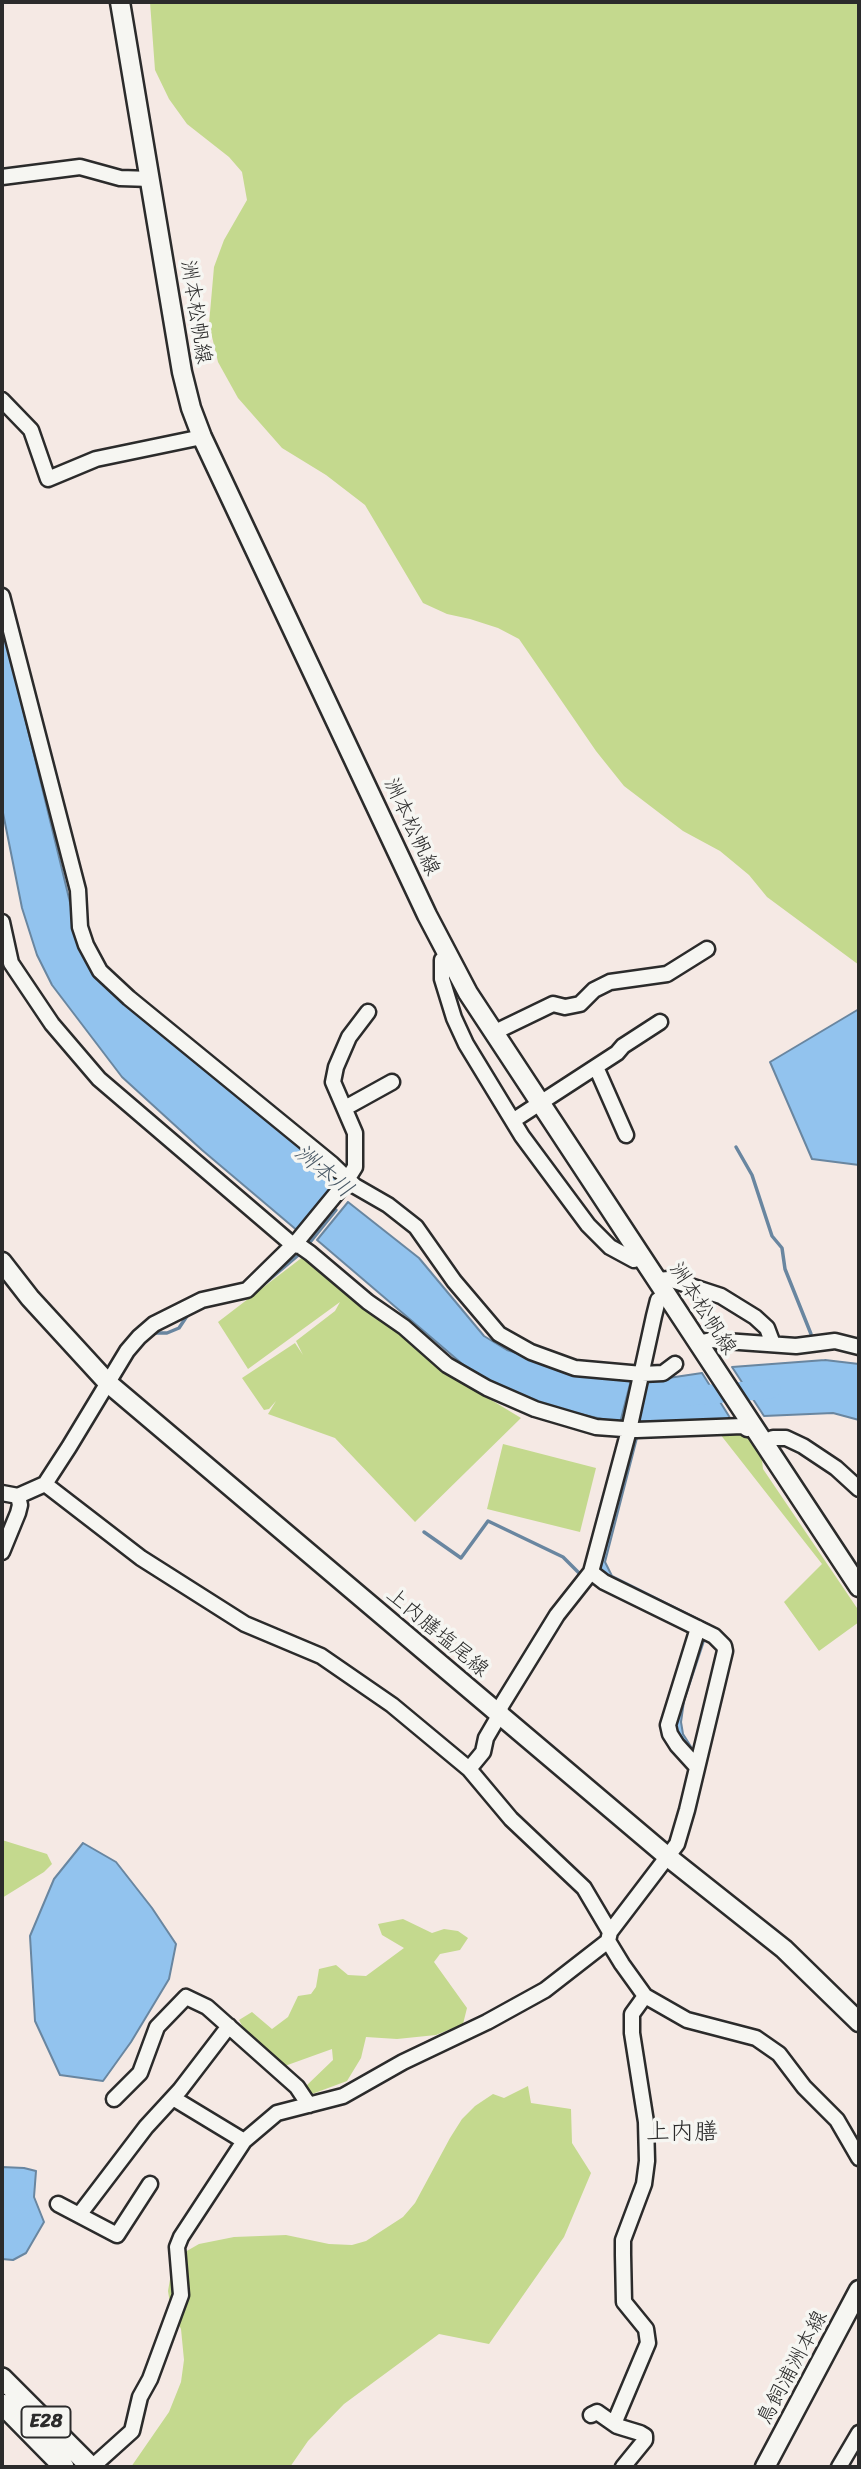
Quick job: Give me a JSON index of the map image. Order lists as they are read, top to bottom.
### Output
{
  "streets": {
    "highway": ["E28"],
    "main road": ["洲本松帆線", "上内膳塩尾線", "鳥飼浦洲本線"]
  },
  "districts": ["上内膳"],
  "water": ["洲本川"]
}
